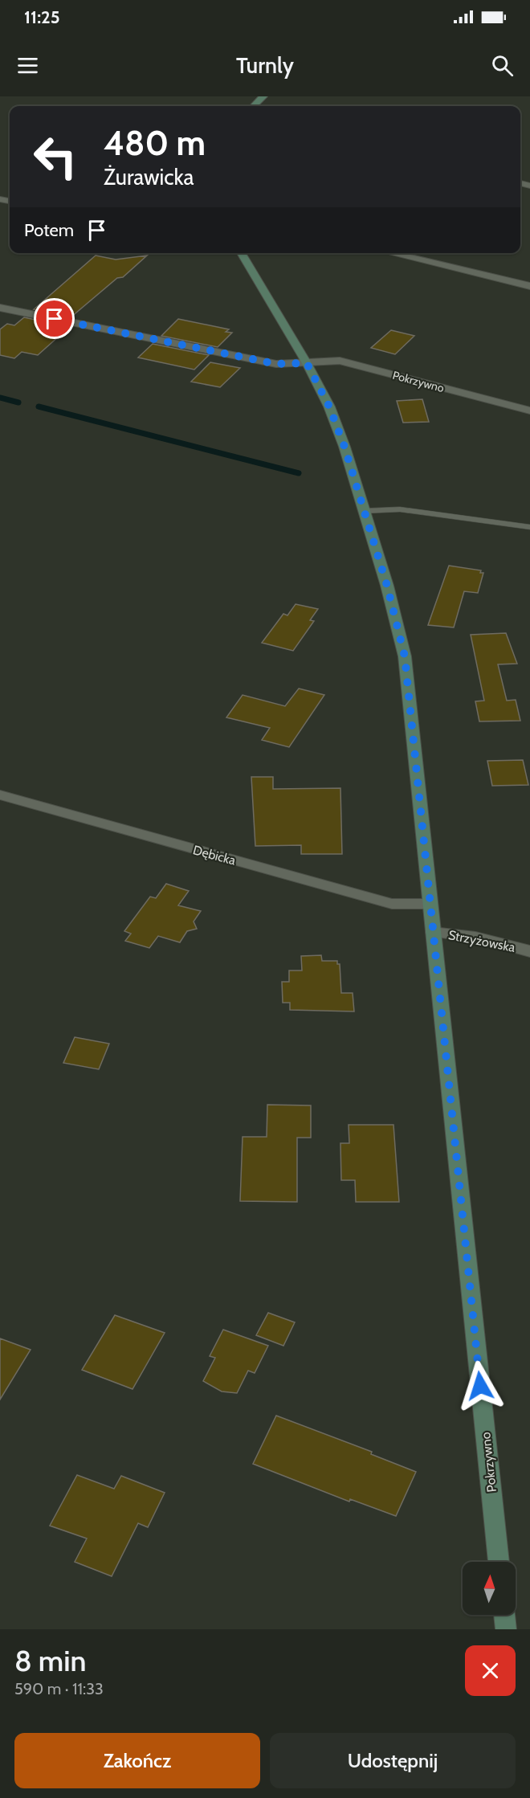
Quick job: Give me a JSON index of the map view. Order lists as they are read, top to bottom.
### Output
{
  "streets": {
    "street": ["Pokrzywno", "Dębicka", "Strzyżowska"]
  },
  "crossings": [
    ["Pokrzywno", "Dębicka"],
    ["Pokrzywno", "Strzyżowska"]
  ],
  "north": "top",
  "page": {
    "status": "11:25",
    "header": "Turnly",
    "turn": ["480 m", "Żurawicka"],
    "then": "Potem",
    "heading": ["8 min", "590 m · 11:33"],
    "buttons": ["Zakończ", "Udostępnij"]
  }
}
